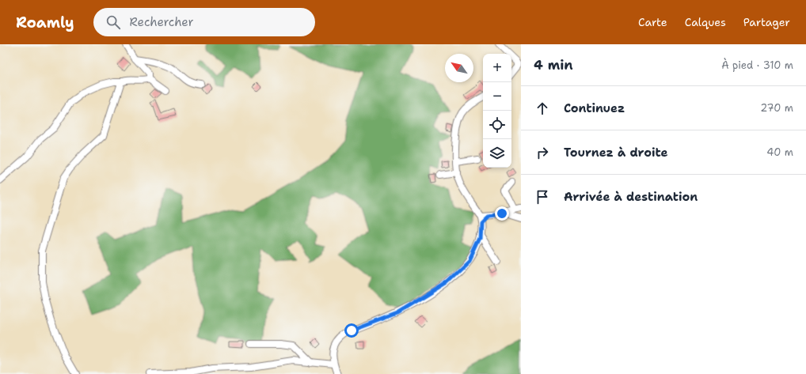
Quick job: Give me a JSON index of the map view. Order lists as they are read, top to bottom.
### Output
{
  "north": "top left",
  "page": {
    "header": "Roamly",
    "search": "Rechercher",
    "nav": ["Carte", "Calques", "Partager"],
    "heading": ["4 min", "À pied · 310 m"],
    "map_buttons": ["+", "−"],
    "list": [
      ["Continuez", "270 m"],
      ["Tournez à droite", "40 m"],
      "Arrivée à destination"
    ]
  }
}
